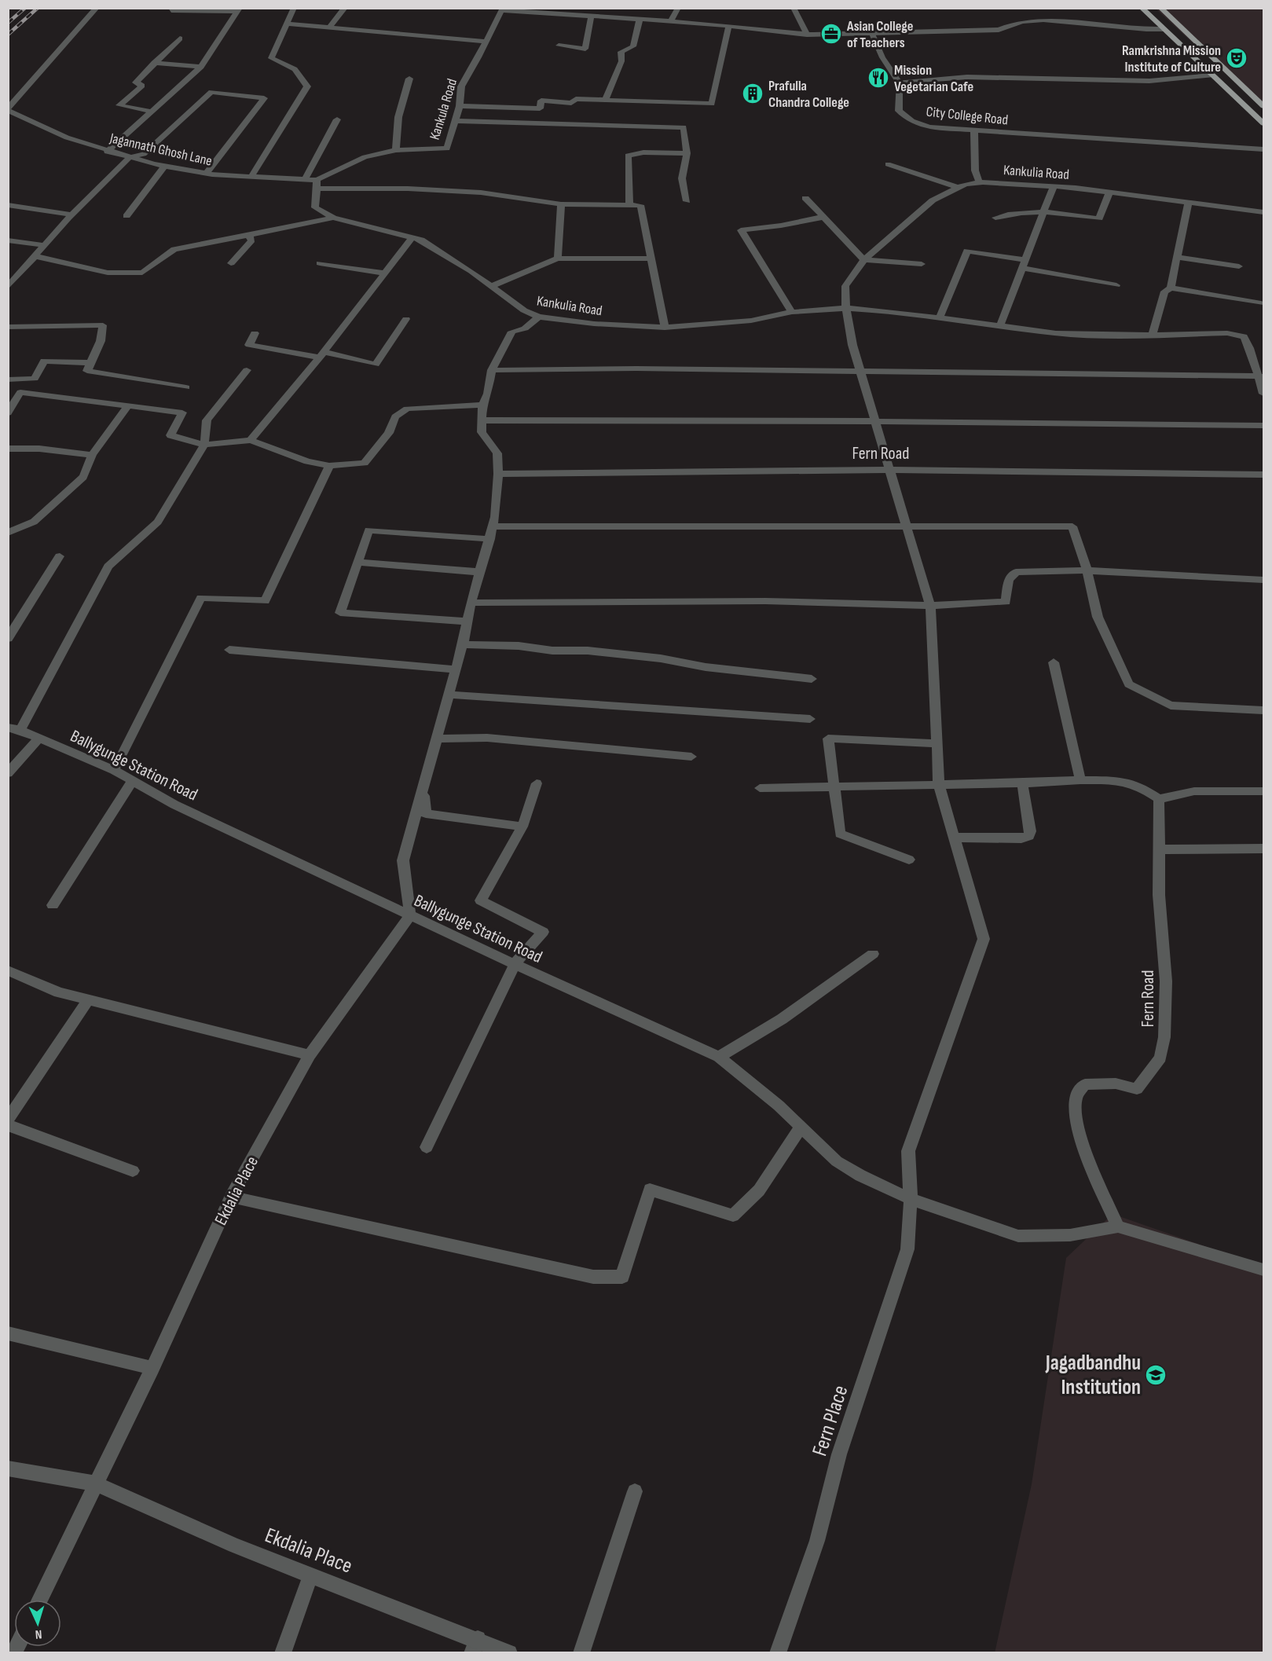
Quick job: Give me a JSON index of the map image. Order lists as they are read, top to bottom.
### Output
{
  "streets": {
    "street": [
      "Kankula Road",
      "City College Road",
      "Jagannath Ghosh Lane",
      "Kankulia Road",
      "Fern Road",
      "Ballygunge Station Road",
      "Ekdalia Place",
      "Fern Place"
    ]
  },
  "crossings": [
    ["Kankula Road", "Jagannath Ghosh Lane"],
    ["Kankula Road", "Kankulia Road"],
    ["Jagannath Ghosh Lane", "Kankulia Road"],
    ["Kankulia Road", "Fern Place"],
    ["Fern Road", "Ballygunge Station Road"],
    ["Fern Road", "Fern Place"],
    ["Ballygunge Station Road", "Ekdalia Place"],
    ["Ballygunge Station Road", "Fern Place"]
  ],
  "places": {
    "office": ["Asian College of Teachers"],
    "theatre": ["Ramkrishna Mission Institute of Culture"],
    "restaurant": ["Mission Vegetarian Cafe"],
    "building": ["Prafulla Chandra College"],
    "school or university": ["Jagadbandhu Institution"]
  },
  "north": "bottom"
}
